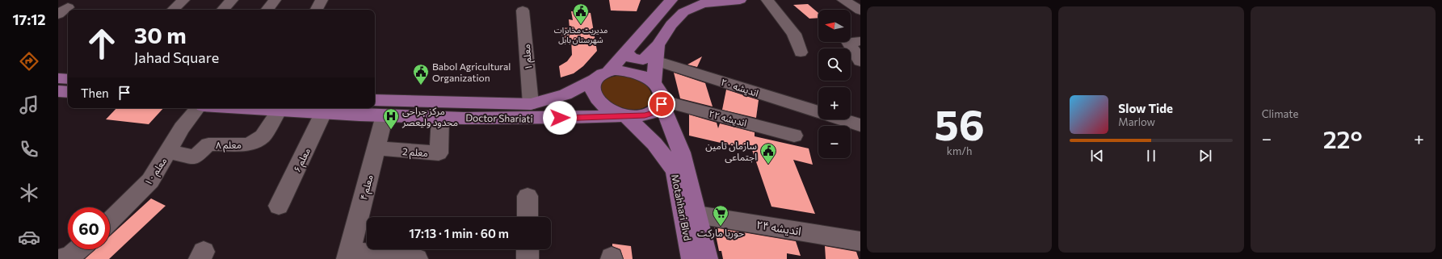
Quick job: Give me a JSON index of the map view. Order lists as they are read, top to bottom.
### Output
{
  "streets": {
    "main road": ["Doctor Shariati", "Motahhari Blvd"],
    "street": [
      "معلم ۱",
      "اندیشه ۲۰",
      "اندیشه ۲۲",
      "معلم ۸",
      "معلم 2",
      "معلم ۶",
      "معلم ۱۰",
      "معلم ۴",
      "اندیشه ۲۴"
    ]
  },
  "crossings": [
    ["معلم ۱", "Doctor Shariati"],
    ["Doctor Shariati", "اندیشه ۲۲"],
    ["Doctor Shariati", "معلم ۸"],
    ["Doctor Shariati", "معلم 2"],
    ["Doctor Shariati", "معلم ۶"],
    ["Doctor Shariati", "معلم ۴"],
    ["Doctor Shariati", "Motahhari Blvd"],
    ["اندیشه ۲۲", "Motahhari Blvd"],
    ["معلم ۸", "معلم ۱۰"],
    ["معلم 2", "معلم ۴"],
    ["Motahhari Blvd", "اندیشه ۲۴"]
  ],
  "places": {
    "public building": ["مدیریت مخابرات شهرستان بابل", "Babol Agricultural Organization", "سازمان تامین اجتماعی"],
    "hospital": ["مرکز جراحی محدود ولیعصر"],
    "supermarket": ["حوریا مارکت"]
  },
  "north": "left",
  "page": {
    "tabs": "17:12",
    "tile": [
      ["56", "km/h"],
      "Climate"
    ],
    "map_buttons": ["+", "−"],
    "turn": ["30 m", "Jahad Square"],
    "then": "Then",
    "song": ["Slow Tide", "Marlow"],
    "heat": ["−", "22°", "+"],
    "limit": "60",
    "trip": "17:13 · 1 min · 60 m"
  }
}
